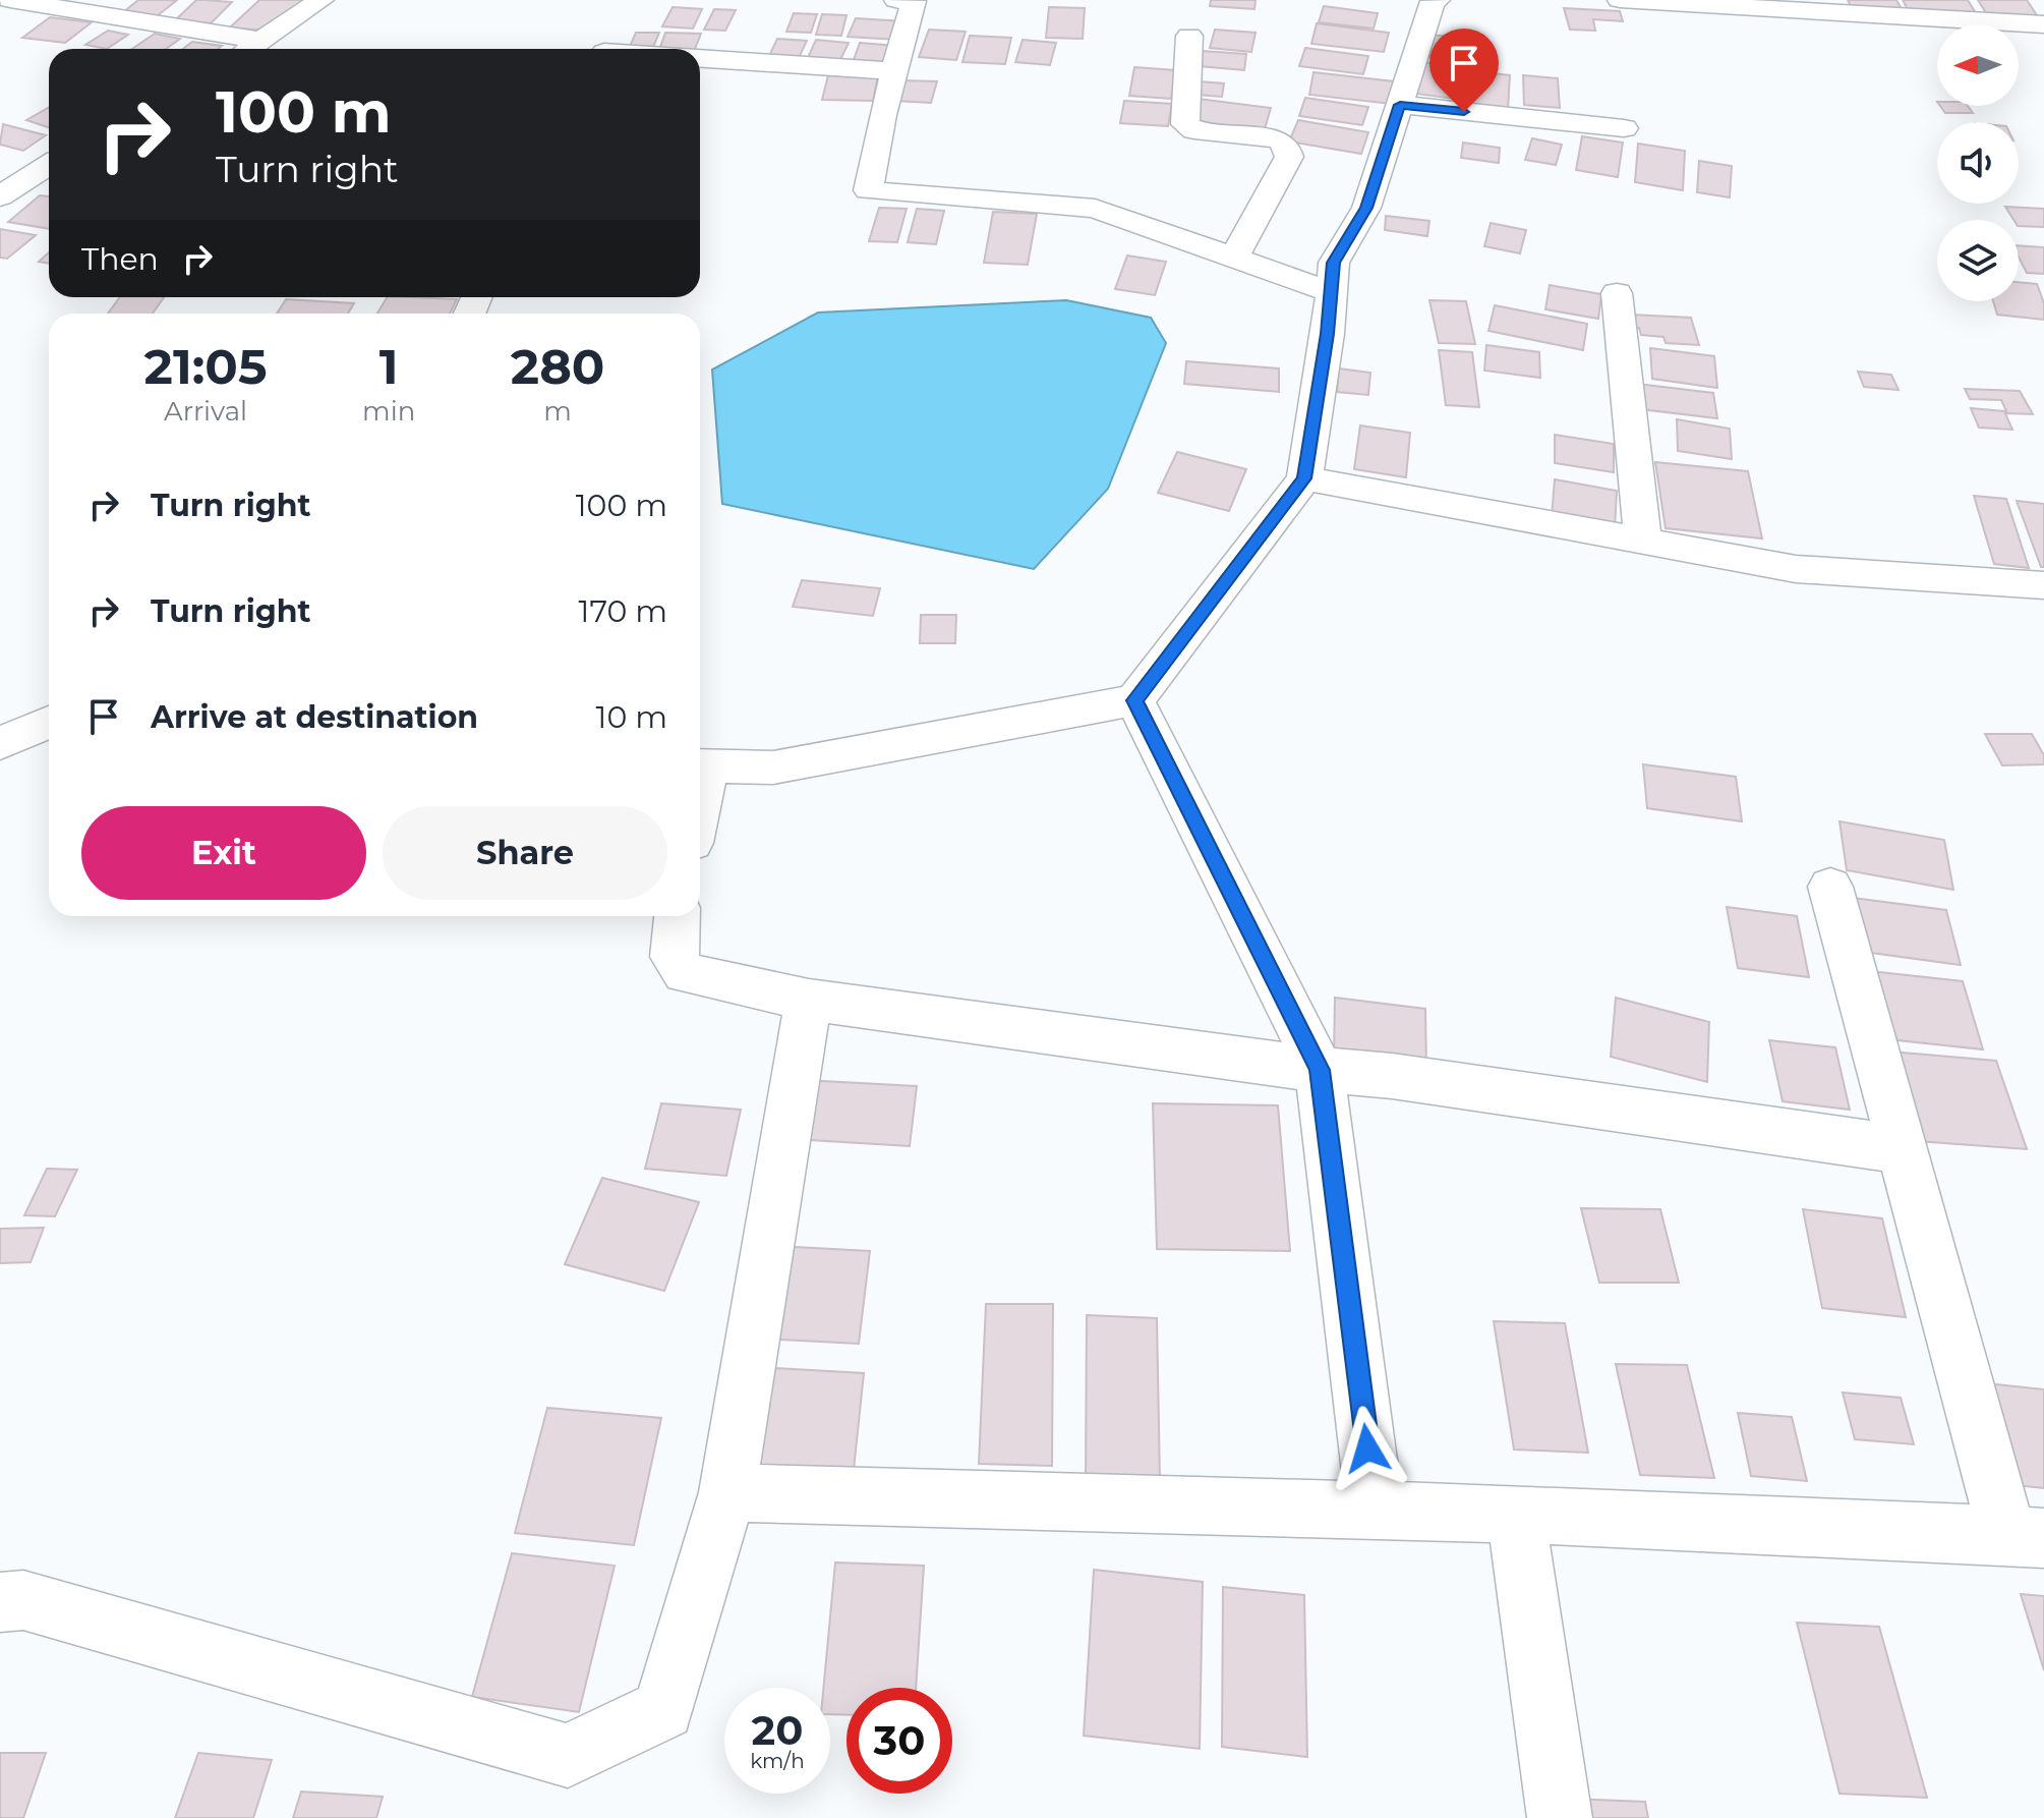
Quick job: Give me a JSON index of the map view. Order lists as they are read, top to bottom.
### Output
{
  "north": "left",
  "page": {
    "turn": ["100 m", "Turn right"],
    "then": "Then",
    "eta": [
      "21:05",
      "Arrival",
      "1",
      "min",
      "280",
      "m"
    ],
    "list": [
      {
        "name": "Turn right",
        "value": "100 m"
      },
      {
        "name": "Turn right",
        "value": "170 m"
      },
      {
        "name": "Arrive at destination",
        "value": "10 m"
      }
    ],
    "buttons": ["Exit", "Share"],
    "speed": "20 km/h",
    "limit": "30"
  }
}
